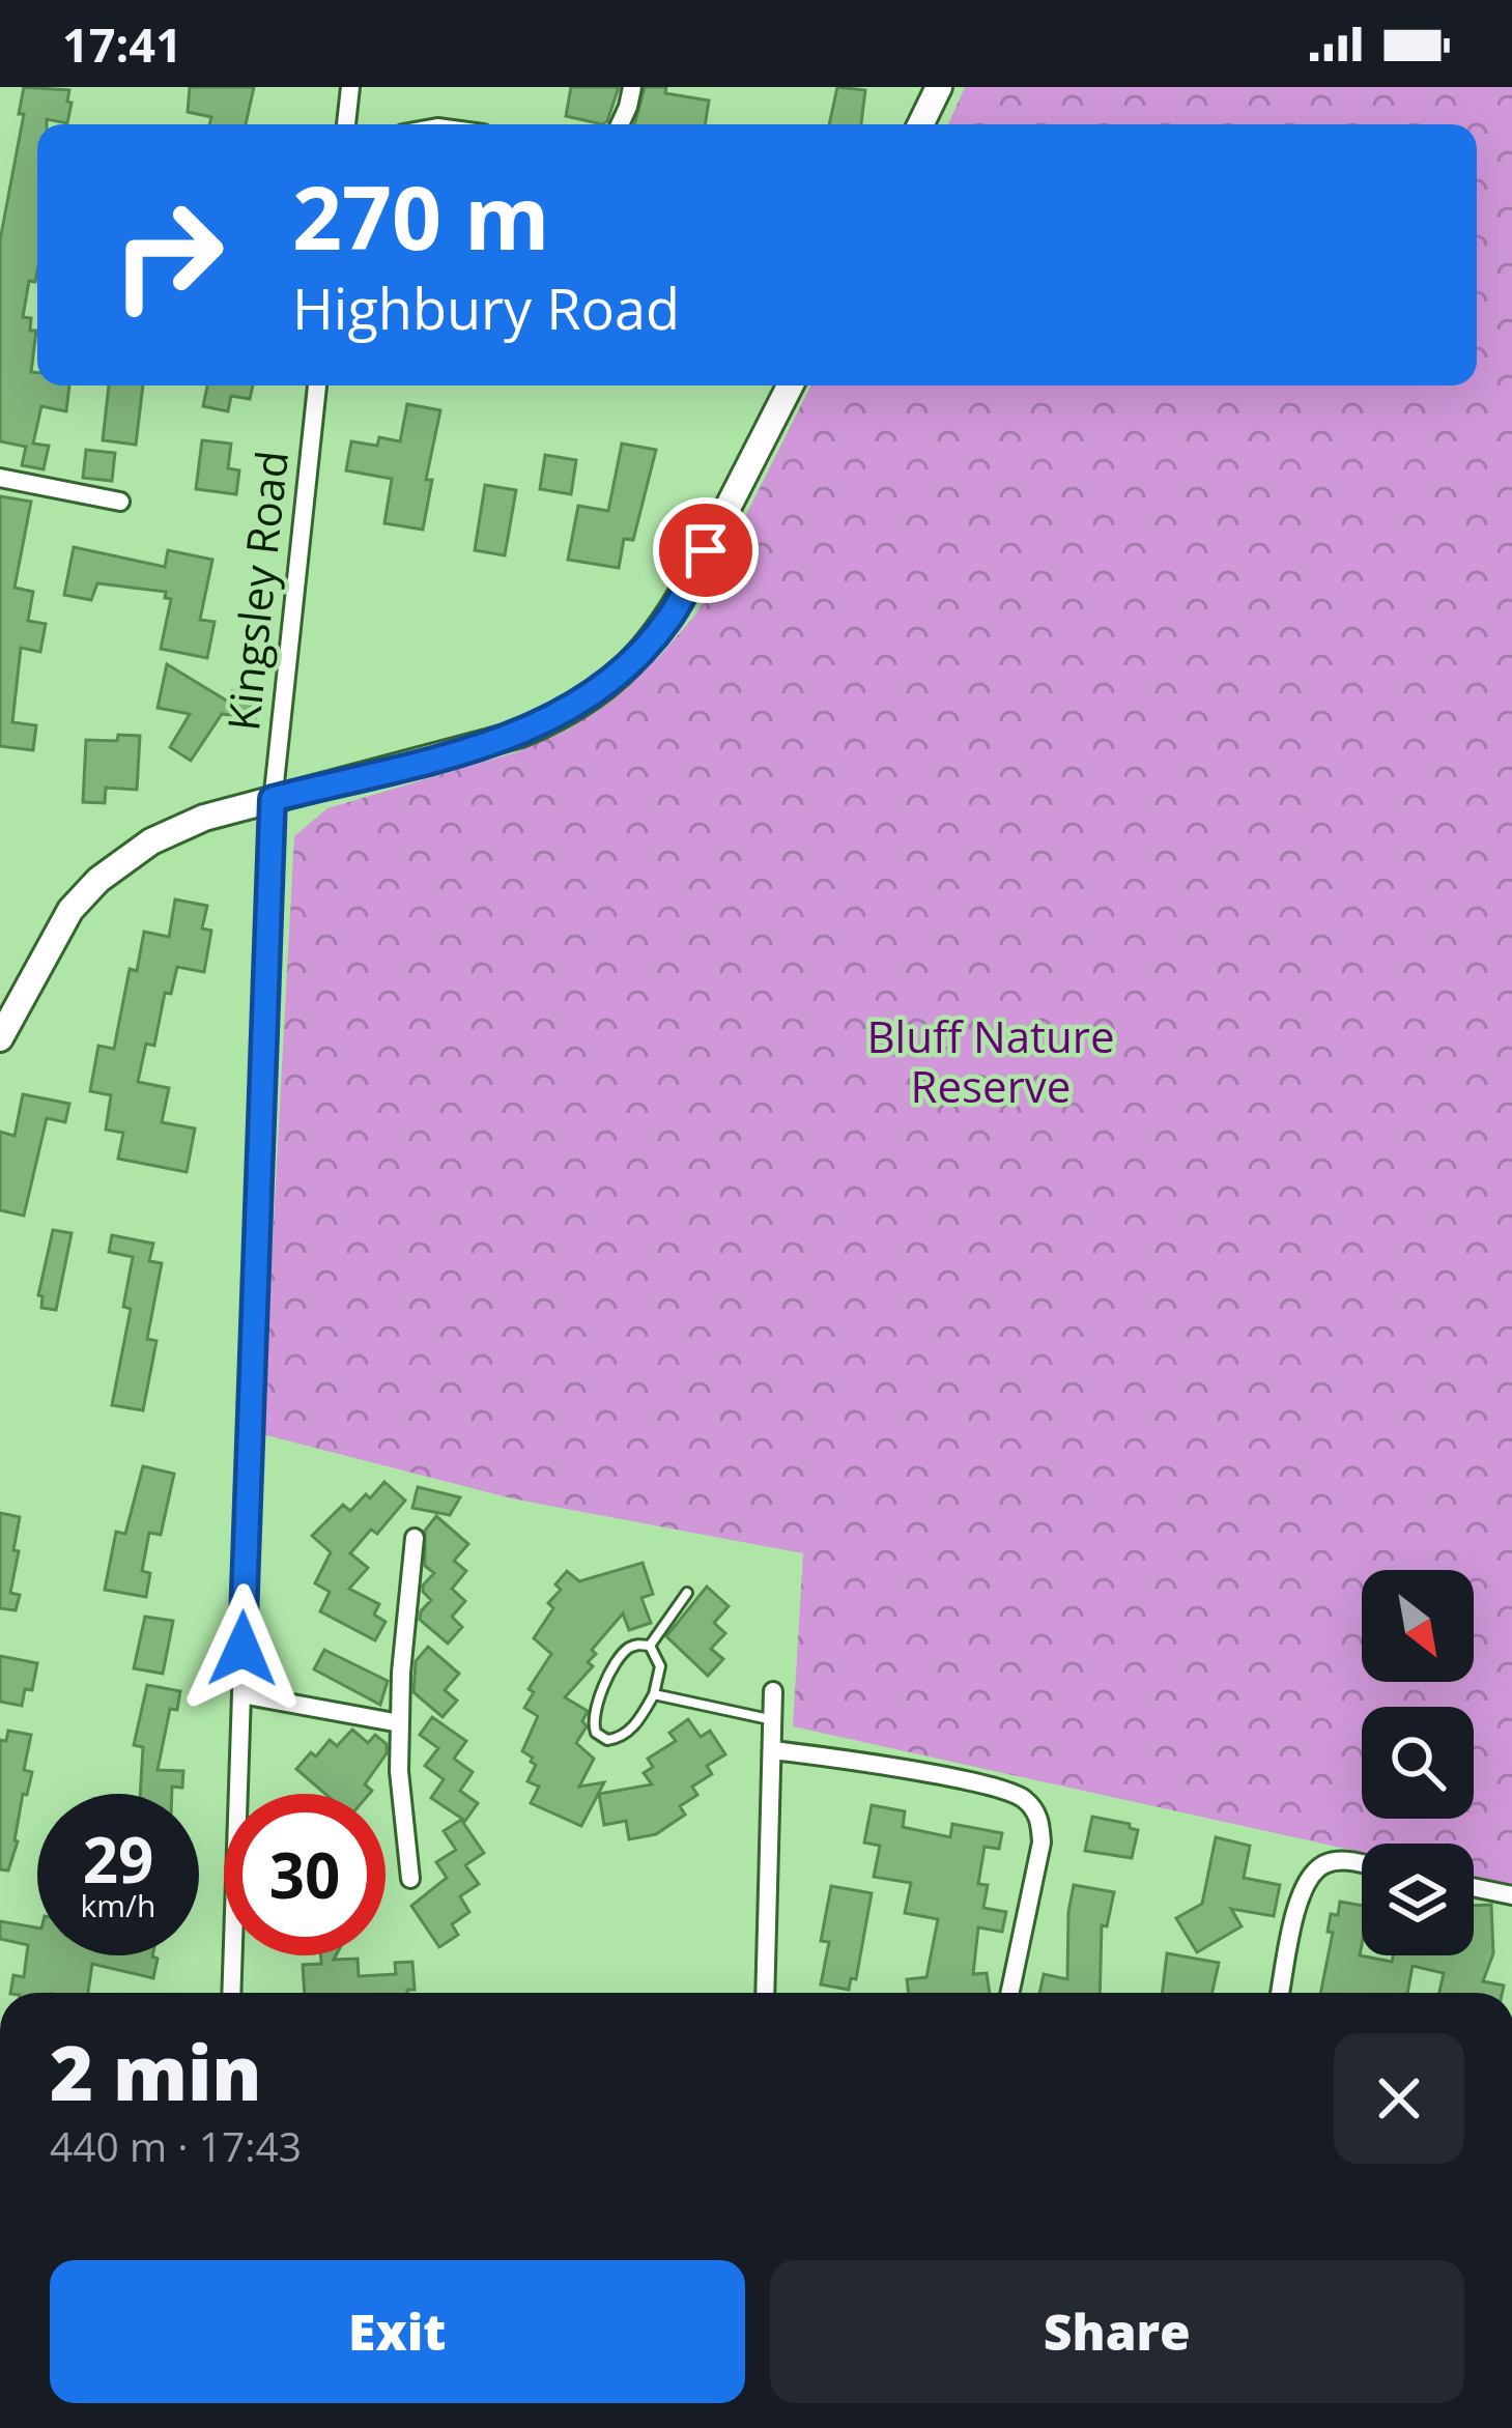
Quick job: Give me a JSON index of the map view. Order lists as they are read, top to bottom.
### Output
{
  "streets": {
    "street": ["Kingsley Road"]
  },
  "parks": ["Bluff Nature Reserve"],
  "north": "bottom right",
  "page": {
    "status": "17:41",
    "turn": ["270 m", "Highbury Road"],
    "speed": "29 km/h",
    "limit": "30",
    "heading": ["2 min", "440 m · 17:43"],
    "buttons": ["Exit", "Share"]
  }
}
